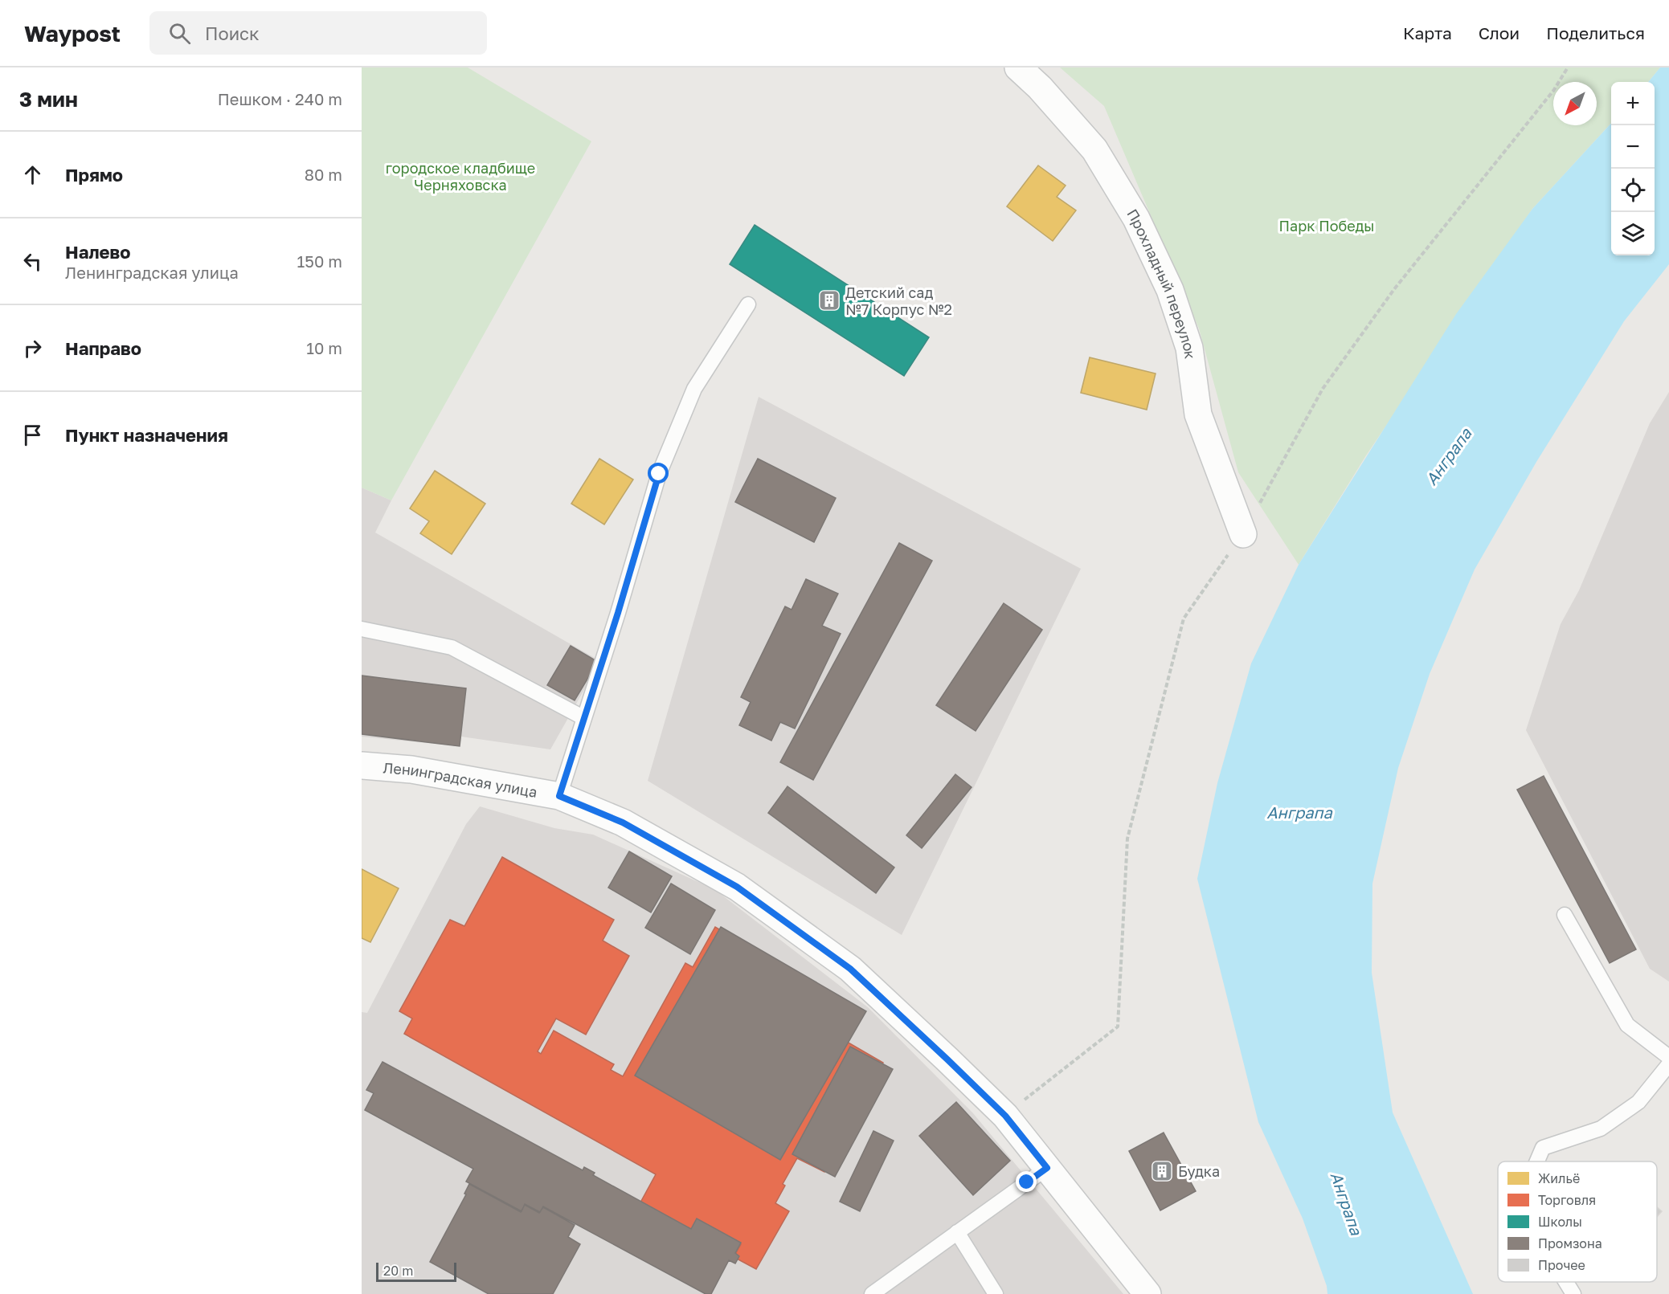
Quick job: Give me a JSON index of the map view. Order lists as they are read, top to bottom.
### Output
{
  "streets": {
    "street": ["Прохладный переулок", "Ленинградская улица"]
  },
  "water": ["Анграпа"],
  "parks": ["городское кладбище Черняховска", "Парк Победы"],
  "places": {
    "building": ["Детский сад №7 Корпус №2", "Будка"]
  },
  "legend": [
    "Жильё",
    "Торговля",
    "Школы",
    "Промзона",
    "Прочее"
  ],
  "scale_bar": "20 m",
  "north": "bottom left",
  "page": {
    "header": "Waypost",
    "search": "Поиск",
    "nav": ["Карта", "Слои", "Поделиться"],
    "heading": ["3 мин", "Пешком · 240 m"],
    "map_buttons": ["+", "−"],
    "list": [
      ["Прямо", "80 m"],
      ["Налево", "Ленинградская улица", "150 m"],
      ["Направо", "10 m"],
      "Пункт назначения"
    ],
    "scale": "20 m"
  }
}
